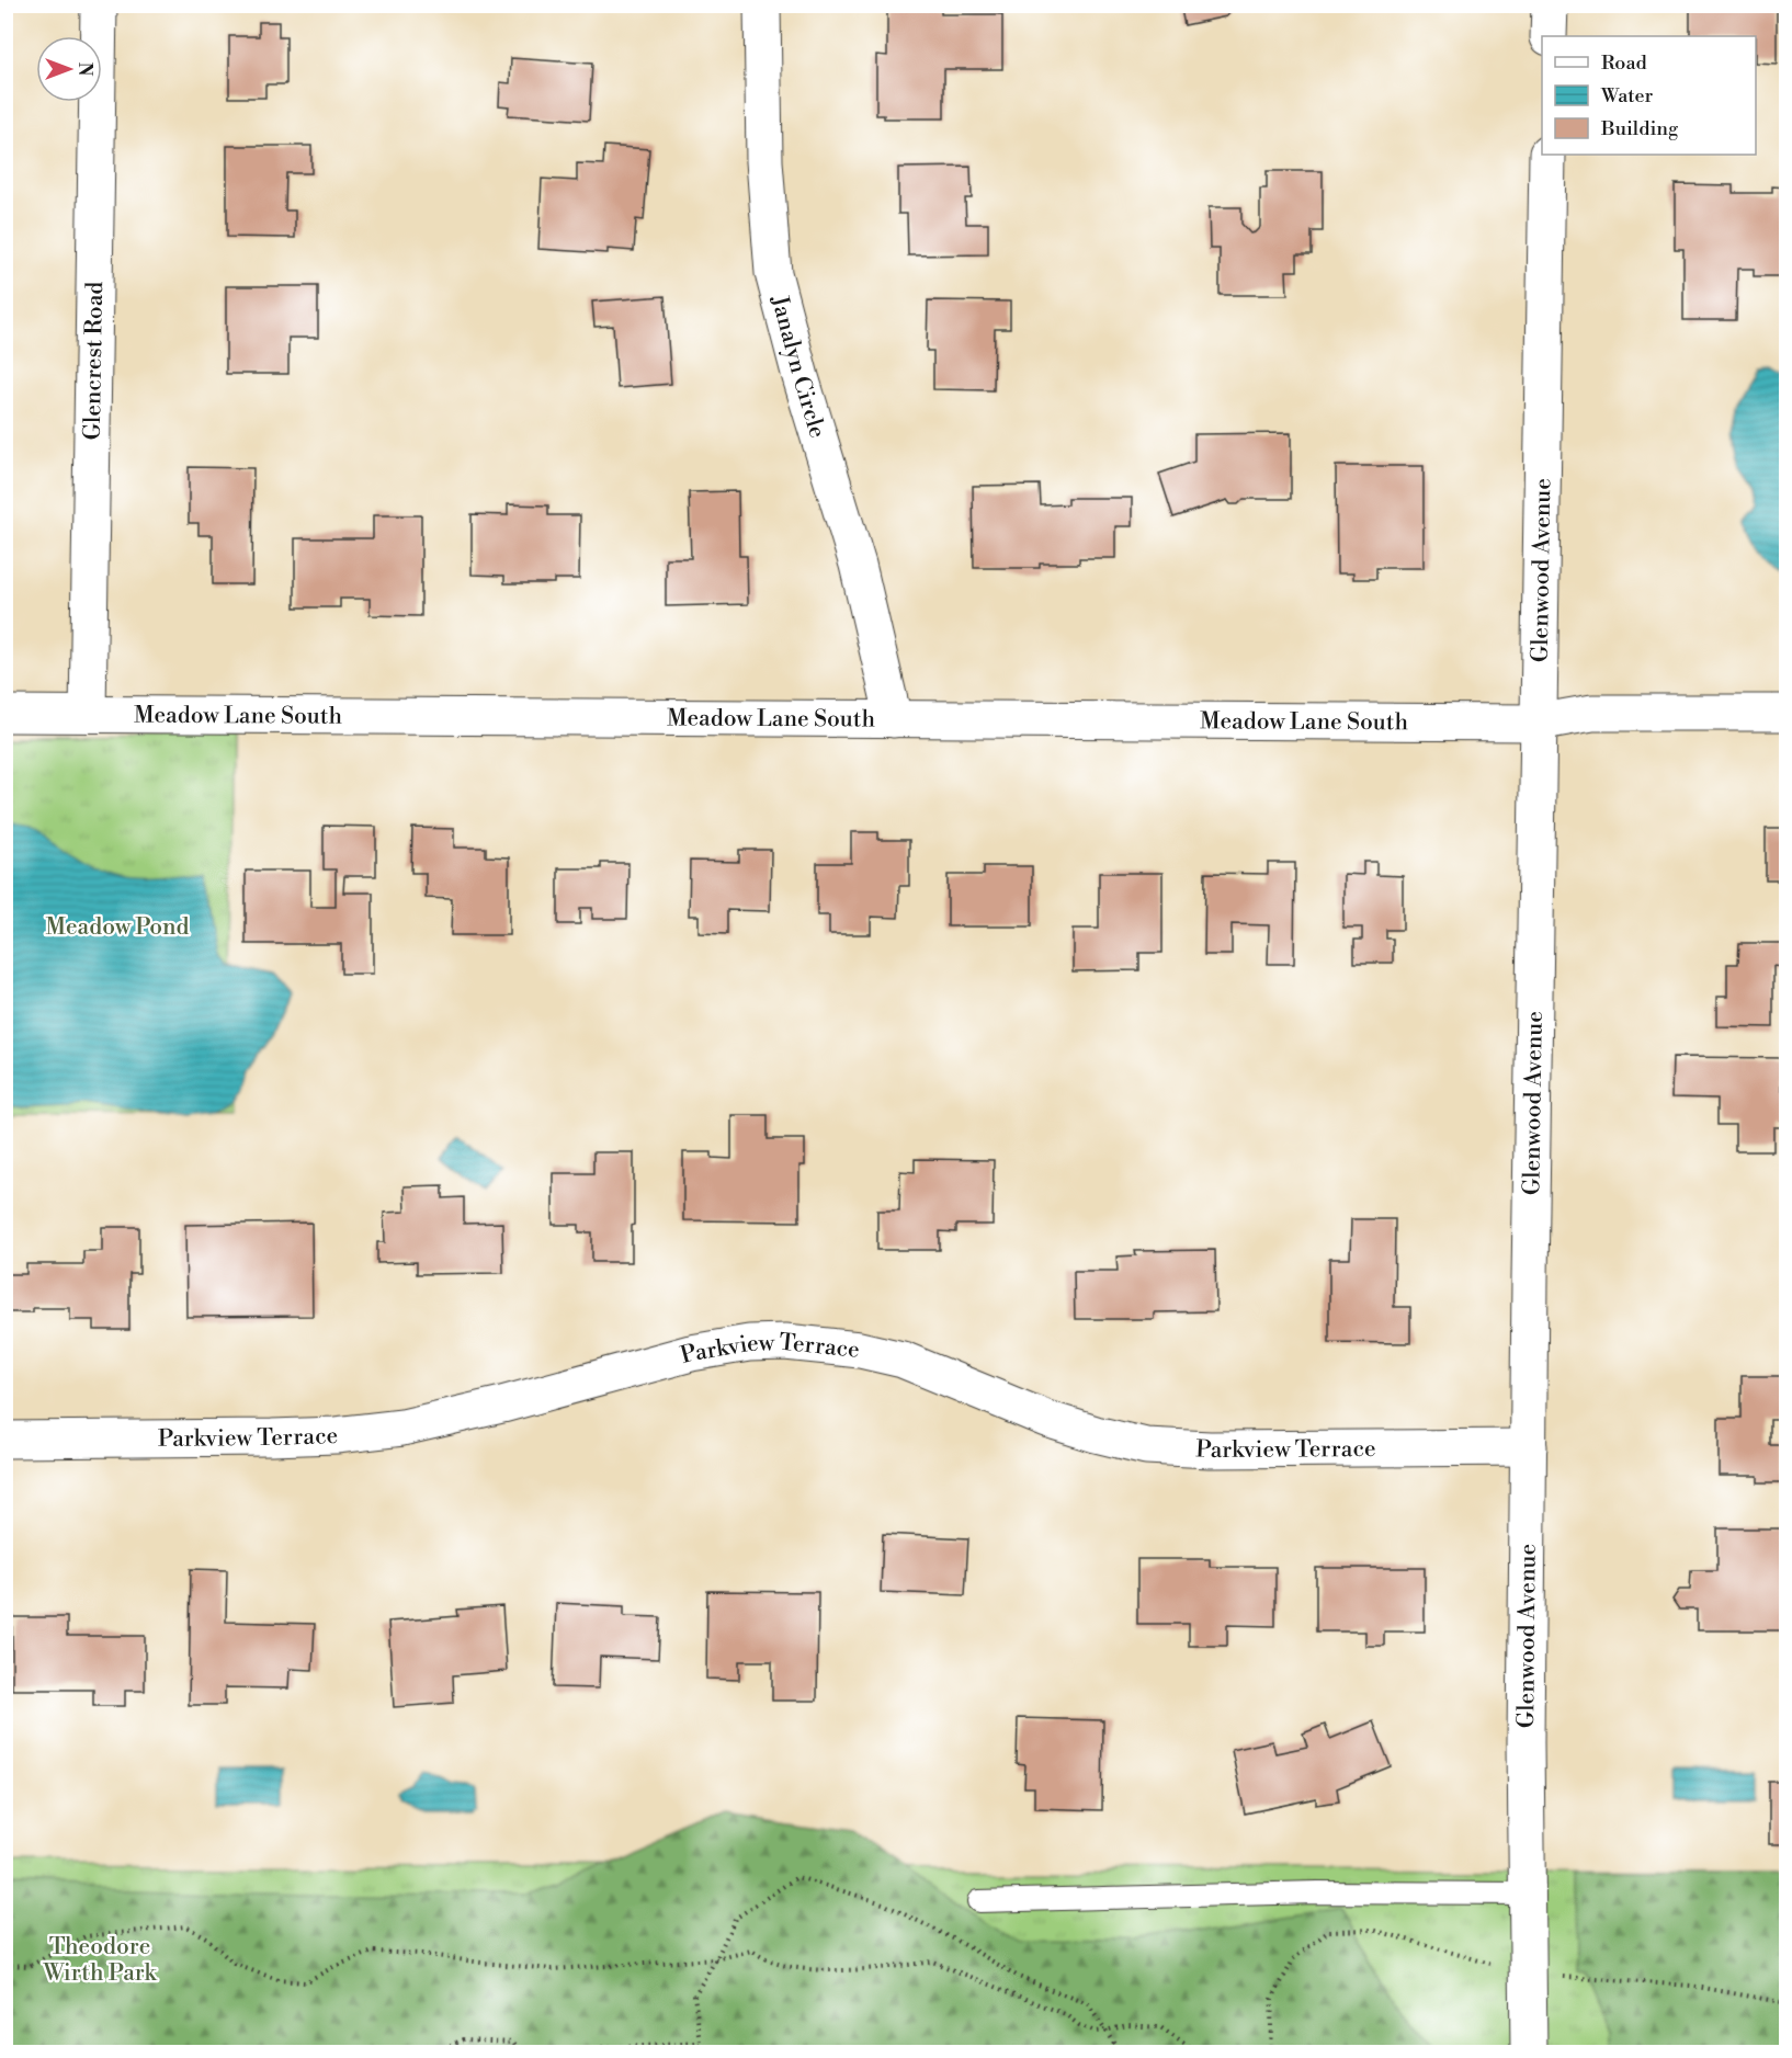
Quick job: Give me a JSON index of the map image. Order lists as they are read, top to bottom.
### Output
{
  "streets": {
    "street": [
      "Glencrest Road",
      "Janalyn Circle",
      "Glenwood Avenue",
      "Meadow Lane South",
      "Parkview Terrace"
    ]
  },
  "crossings": [
    ["Glencrest Road", "Meadow Lane South"],
    ["Janalyn Circle", "Meadow Lane South"],
    ["Glenwood Avenue", "Meadow Lane South"],
    ["Glenwood Avenue", "Parkview Terrace"]
  ],
  "parks": ["Meadow Pond", "Theodore Wirth Park"],
  "legend": ["Road", "Water", "Building"],
  "north": "right"
}
